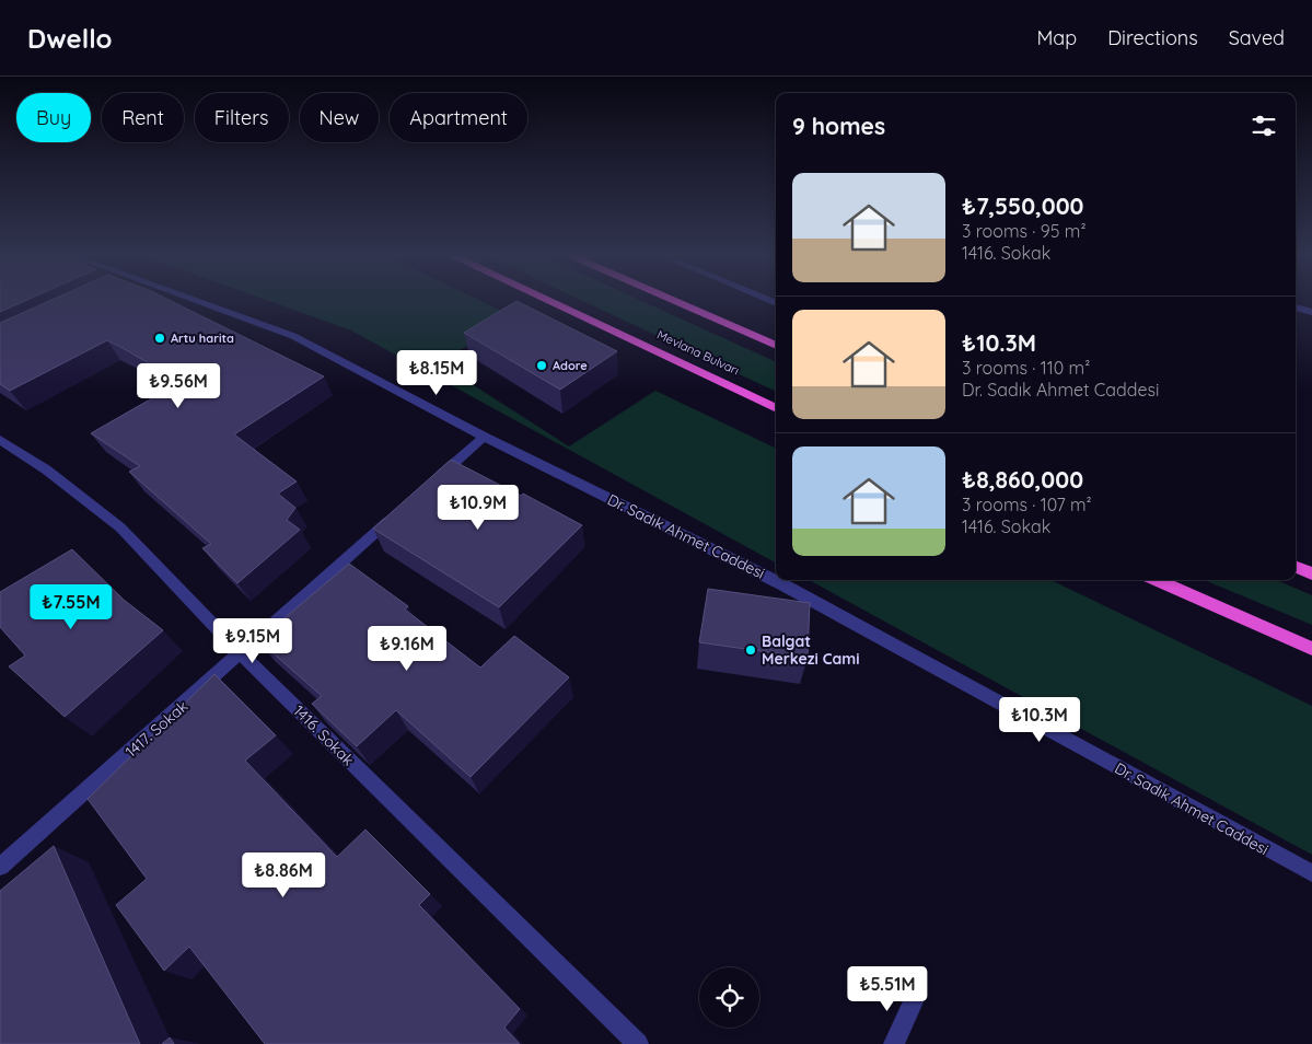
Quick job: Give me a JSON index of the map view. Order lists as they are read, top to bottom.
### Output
{
  "streets": {
    "highway": ["Mevlana Bulvarı"],
    "street": ["Dr. Sadık Ahmet Caddesi", "1417. Sokak", "1416. Sokak"]
  },
  "crossings": [
    ["1417. Sokak", "1416. Sokak"]
  ],
  "places": ["Artu harita", "Adore", "Balgat Merkezi Cami"],
  "page": {
    "header": "Dwello",
    "nav": ["Map", "Directions", "Saved"],
    "chip": [
      "Buy",
      "Rent",
      "Filters",
      "New",
      "Apartment"
    ],
    "heading": "9 homes",
    "list": [
      {
        "name": "₺7,550,000",
        "note": "3 rooms · 95 m² · 1416. Sokak"
      },
      {
        "name": "₺10.3M",
        "note": "3 rooms · 110 m² · Dr. Sadık Ahmet Caddesi"
      },
      {
        "name": "₺8,860,000",
        "note": "3 rooms · 107 m² · 1416. Sokak"
      }
    ],
    "price": [
      "₺8.15M",
      "₺9.56M",
      "₺10.9M",
      "₺7.55M",
      "₺9.15M",
      "₺9.16M",
      "₺10.3M",
      "₺8.86M",
      "₺5.51M"
    ]
  }
}
